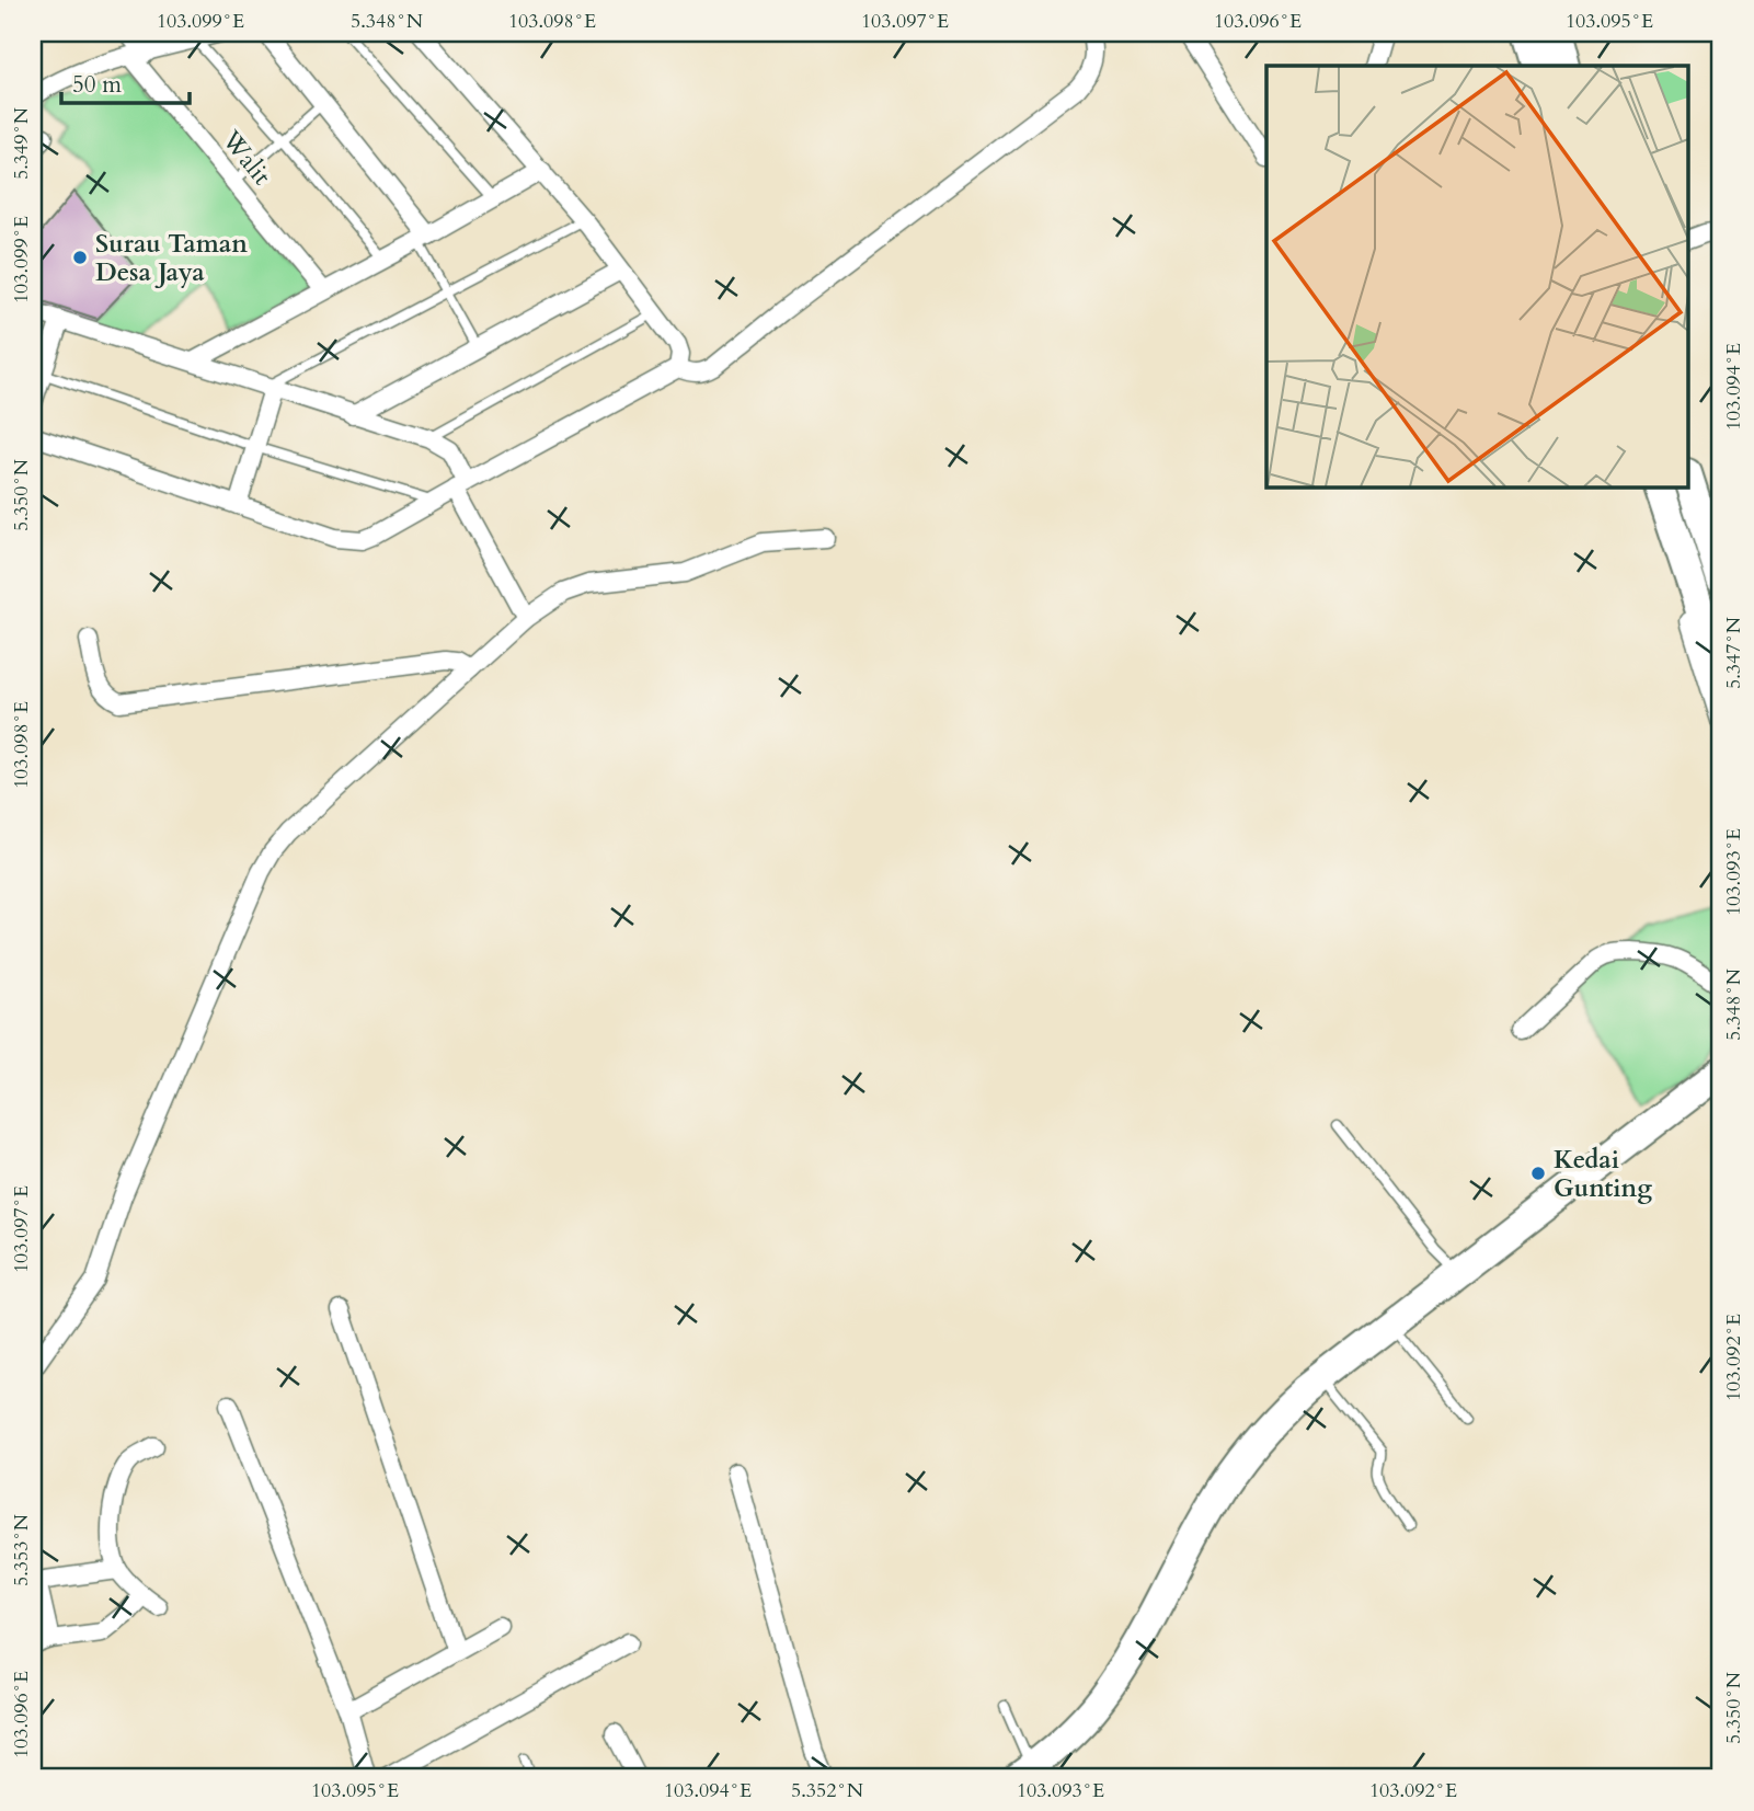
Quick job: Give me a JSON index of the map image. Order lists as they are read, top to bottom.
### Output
{
  "streets": {
    "street": ["Walit"]
  },
  "places": ["Surau Taman Desa Jaya", "Kedai Gunting"],
  "scale_bar": "50 m",
  "coordinates": [
    "103.099°E",
    "5.348°N",
    "103.098°E",
    "103.097°E",
    "103.096°E",
    "103.095°E",
    "5.349°N",
    "103.094°E",
    "5.350°N",
    "5.347°N",
    "103.093°E",
    "103.092°E",
    "5.353°N",
    "5.352°N"
  ]
}
